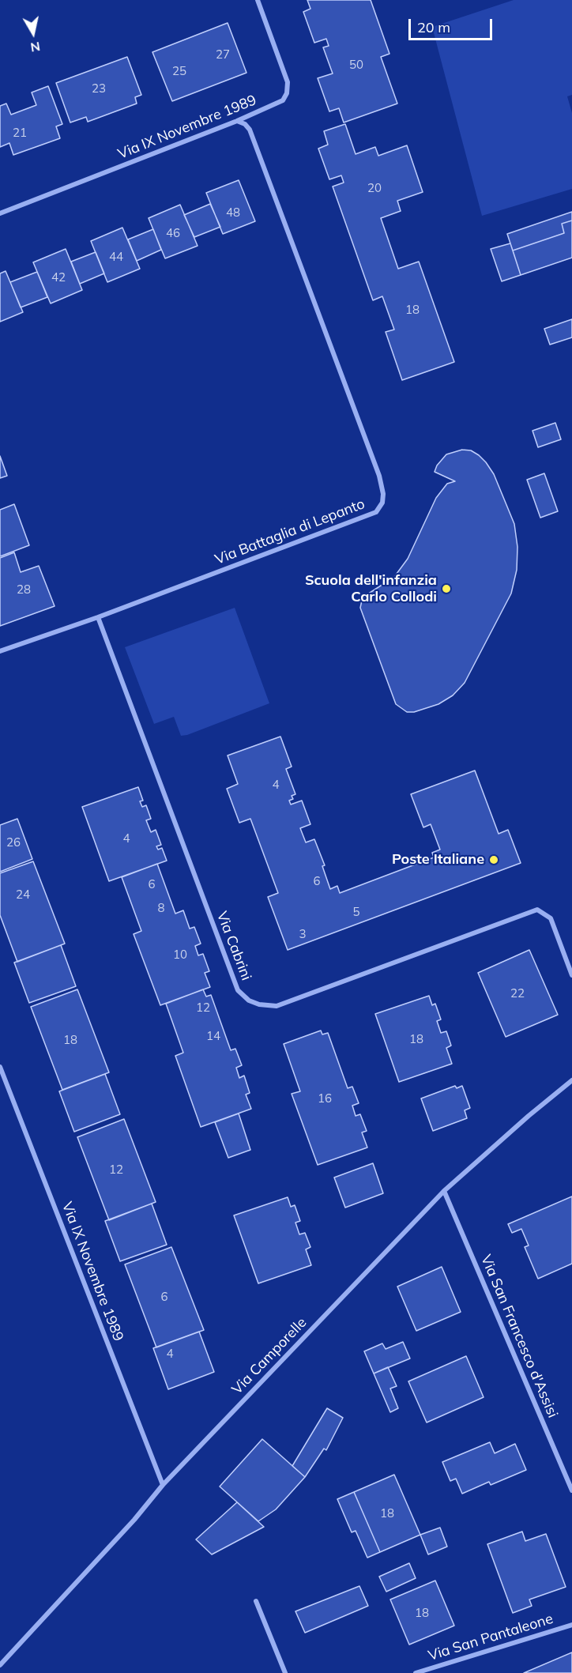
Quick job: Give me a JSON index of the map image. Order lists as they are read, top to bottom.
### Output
{
  "streets": {
    "street": [
      "Via IX Novembre 1989",
      "Via Battaglia di Lepanto",
      "Via Cabrini",
      "Via San Francesco d'Assisi",
      "Via Camporelle",
      "Via San Pantaleone"
    ]
  },
  "crossings": [
    ["Via IX Novembre 1989", "Via Battaglia di Lepanto"],
    ["Via IX Novembre 1989", "Via Camporelle"],
    ["Via Battaglia di Lepanto", "Via Cabrini"],
    ["Via San Francesco d'Assisi", "Via Camporelle"]
  ],
  "places": ["Scuola dell'infanzia Carlo Collodi", "Poste Italiane"],
  "house_numbers": [
    "27",
    "50",
    "25",
    "23",
    "21",
    "20",
    "48",
    "46",
    "44",
    "42",
    "18",
    "28",
    "4",
    "4",
    "26",
    "6",
    "6",
    "24",
    "8",
    "5",
    "3",
    "10",
    "22",
    "12",
    "14",
    "18",
    "18",
    "16",
    "12",
    "6",
    "4",
    "18",
    "18"
  ],
  "scale_bar": "20 m",
  "north": "bottom"
}
